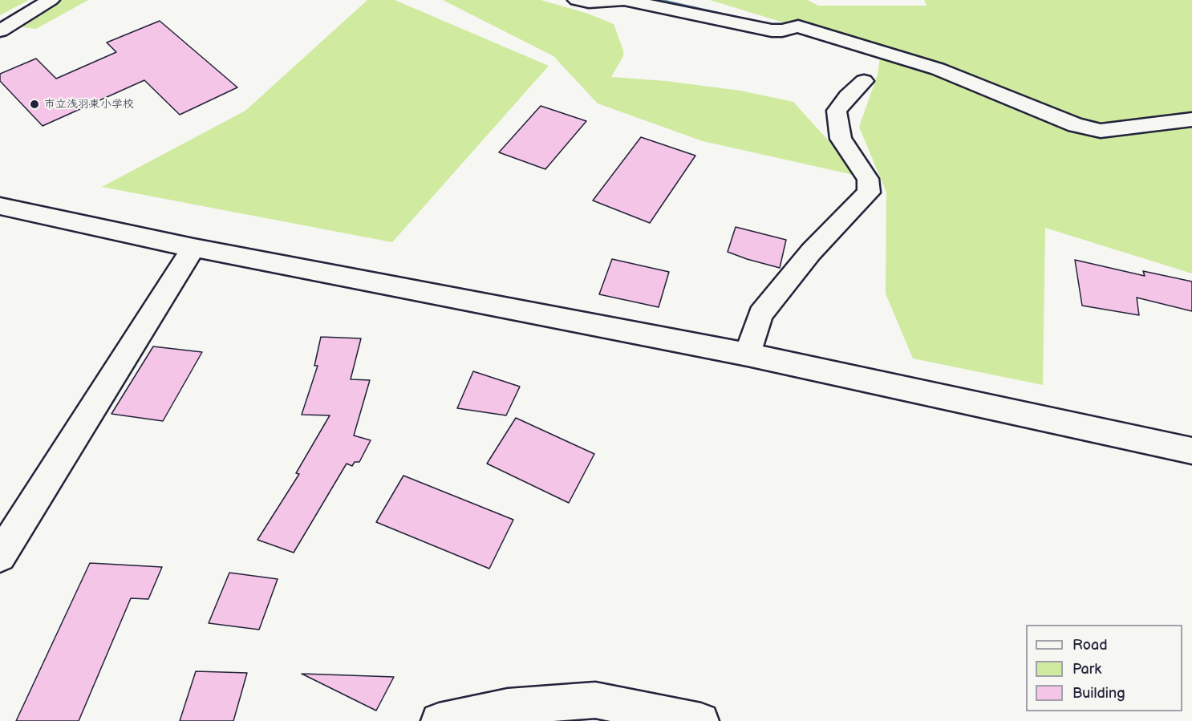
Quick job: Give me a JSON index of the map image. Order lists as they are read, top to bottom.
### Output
{
  "places": ["市立浅羽東小学校"],
  "legend": ["Road", "Park", "Building"]
}
